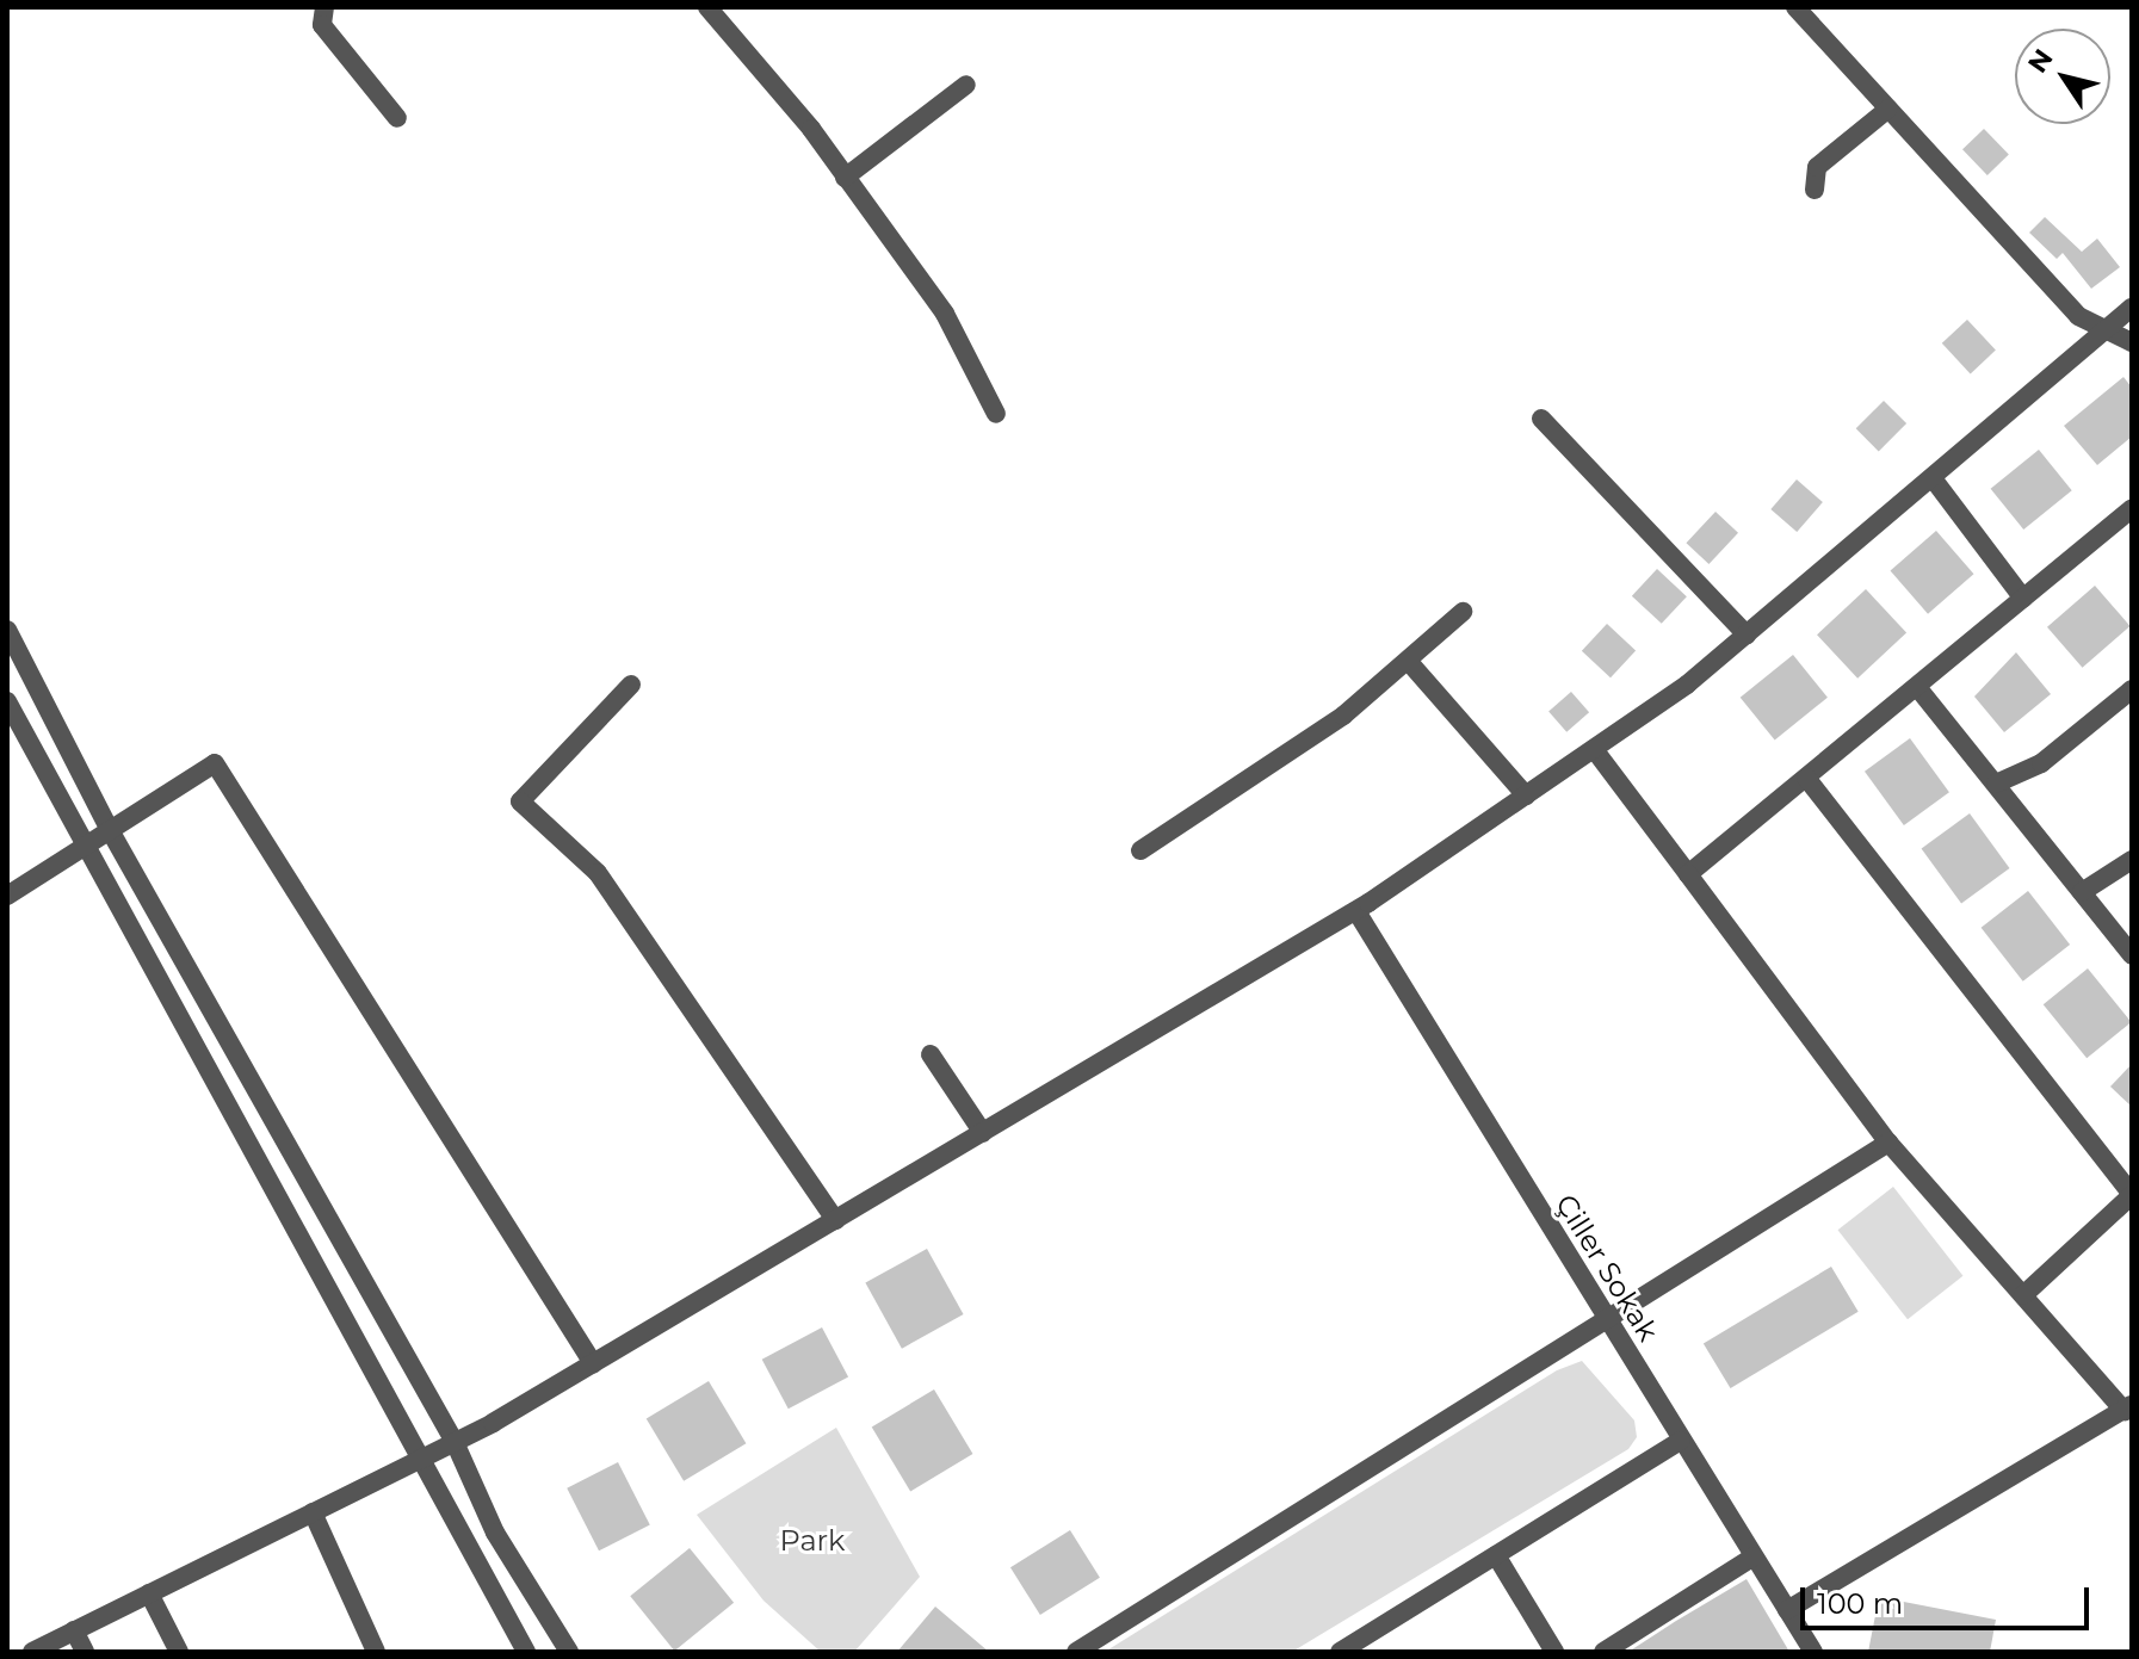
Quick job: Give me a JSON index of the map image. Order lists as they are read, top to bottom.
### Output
{
  "streets": {
    "street": ["Çiller Sokak"]
  },
  "parks": ["Park"],
  "scale_bar": "100 m",
  "north": "top left"
}
